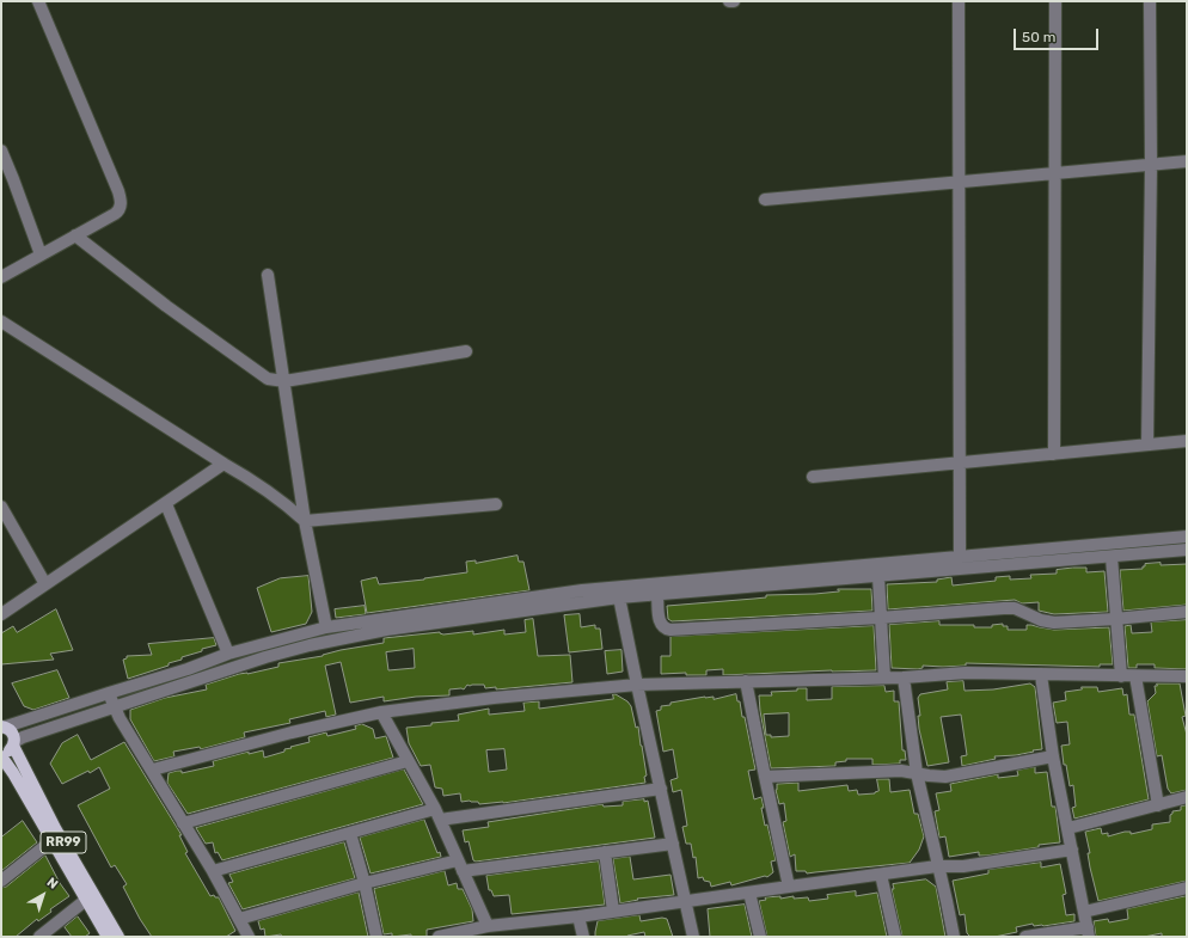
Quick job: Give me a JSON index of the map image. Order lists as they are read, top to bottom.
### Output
{
  "streets": {
    "main road": ["RR99"]
  },
  "scale_bar": "50 m",
  "north": "top right"
}
